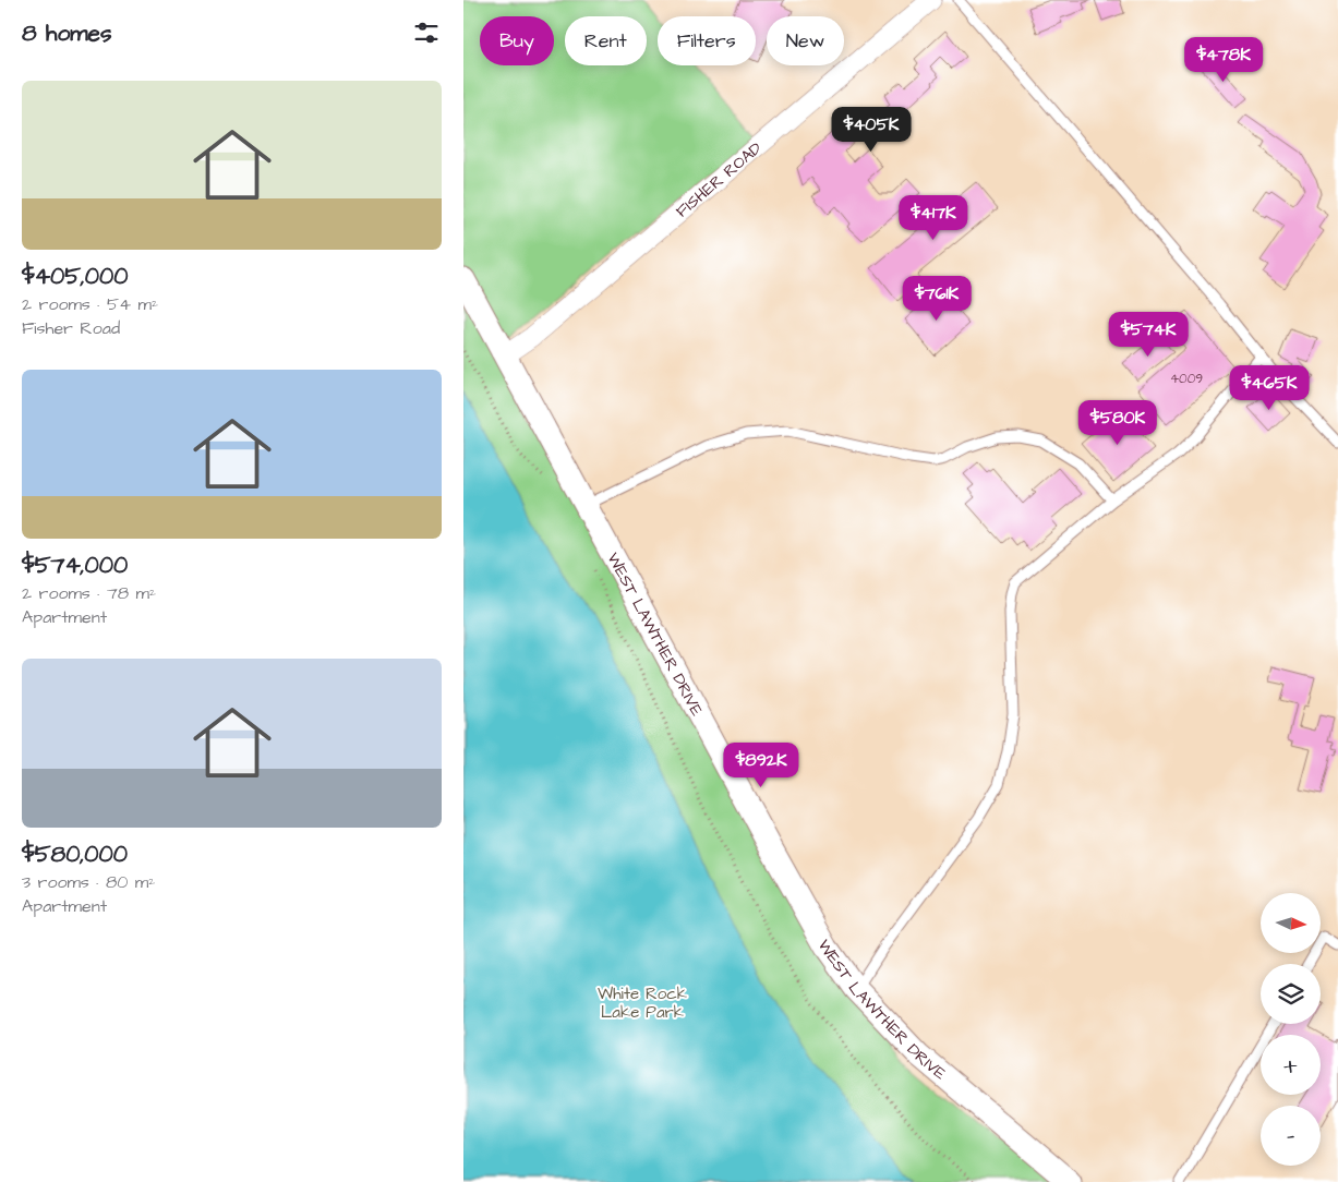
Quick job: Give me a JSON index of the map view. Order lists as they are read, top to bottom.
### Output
{
  "streets": {
    "street": ["FISHER ROAD", "WEST LAWTHER DRIVE"]
  },
  "crossings": [
    ["FISHER ROAD", "WEST LAWTHER DRIVE"]
  ],
  "parks": ["White Rock Lake Park"],
  "house_numbers": ["4009"],
  "north": "right",
  "page": {
    "heading": "8 homes",
    "chip": [
      "Buy",
      "Rent",
      "Filters",
      "New"
    ],
    "price": [
      "$478K",
      "$405K",
      "$417K",
      "$761K",
      "$574K",
      "$465K",
      "$580K",
      "$892K"
    ],
    "list": [
      {
        "name": "$405,000",
        "note": "2 rooms · 54 m² · Fisher Road"
      },
      {
        "name": "$574,000",
        "note": "2 rooms · 78 m² · Apartment"
      },
      {
        "name": "$580,000",
        "note": "3 rooms · 80 m² · Apartment"
      }
    ],
    "map_buttons": ["+", "−"]
  }
}
